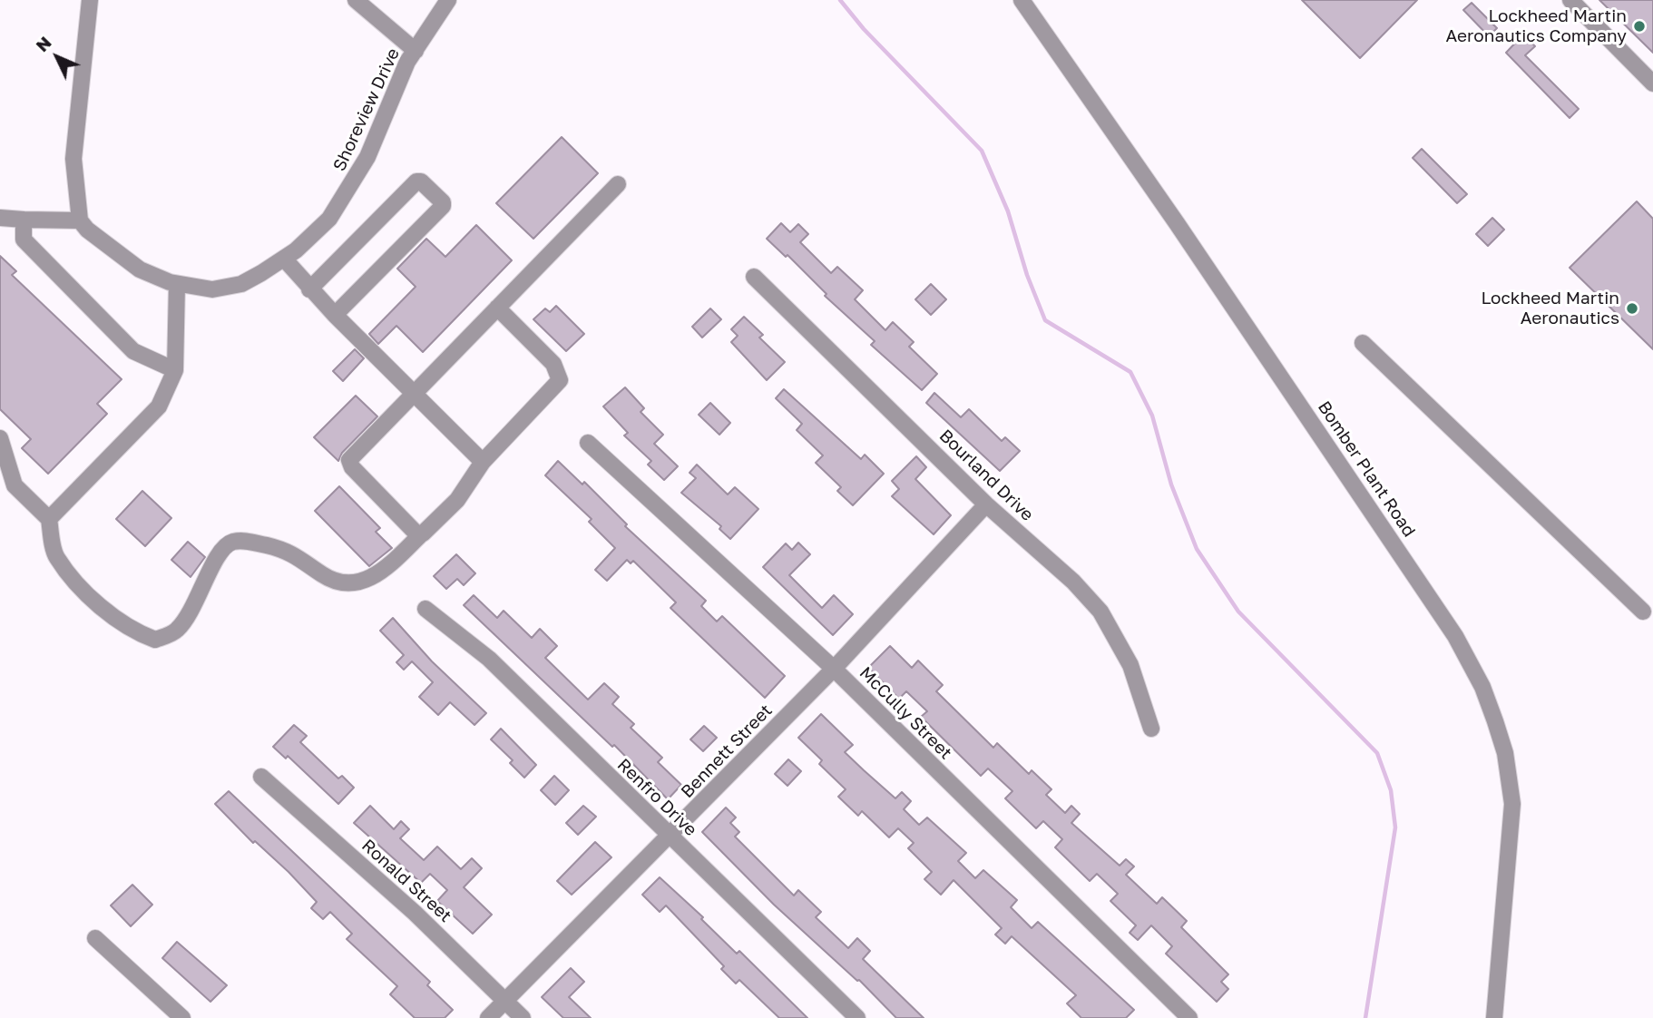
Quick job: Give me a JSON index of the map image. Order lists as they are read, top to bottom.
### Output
{
  "streets": {
    "street": [
      "Shoreview Drive",
      "Bomber Plant Road",
      "Bourland Drive",
      "McCully Street",
      "Bennett Street",
      "Renfro Drive",
      "Ronald Street"
    ]
  },
  "crossings": [
    ["Bourland Drive", "Bennett Street"],
    ["McCully Street", "Bennett Street"],
    ["Bennett Street", "Renfro Drive"],
    ["Bennett Street", "Ronald Street"]
  ],
  "places": ["Lockheed Martin Aeronautics Company", "Lockheed Martin Aeronautics"],
  "north": "top left"
}
